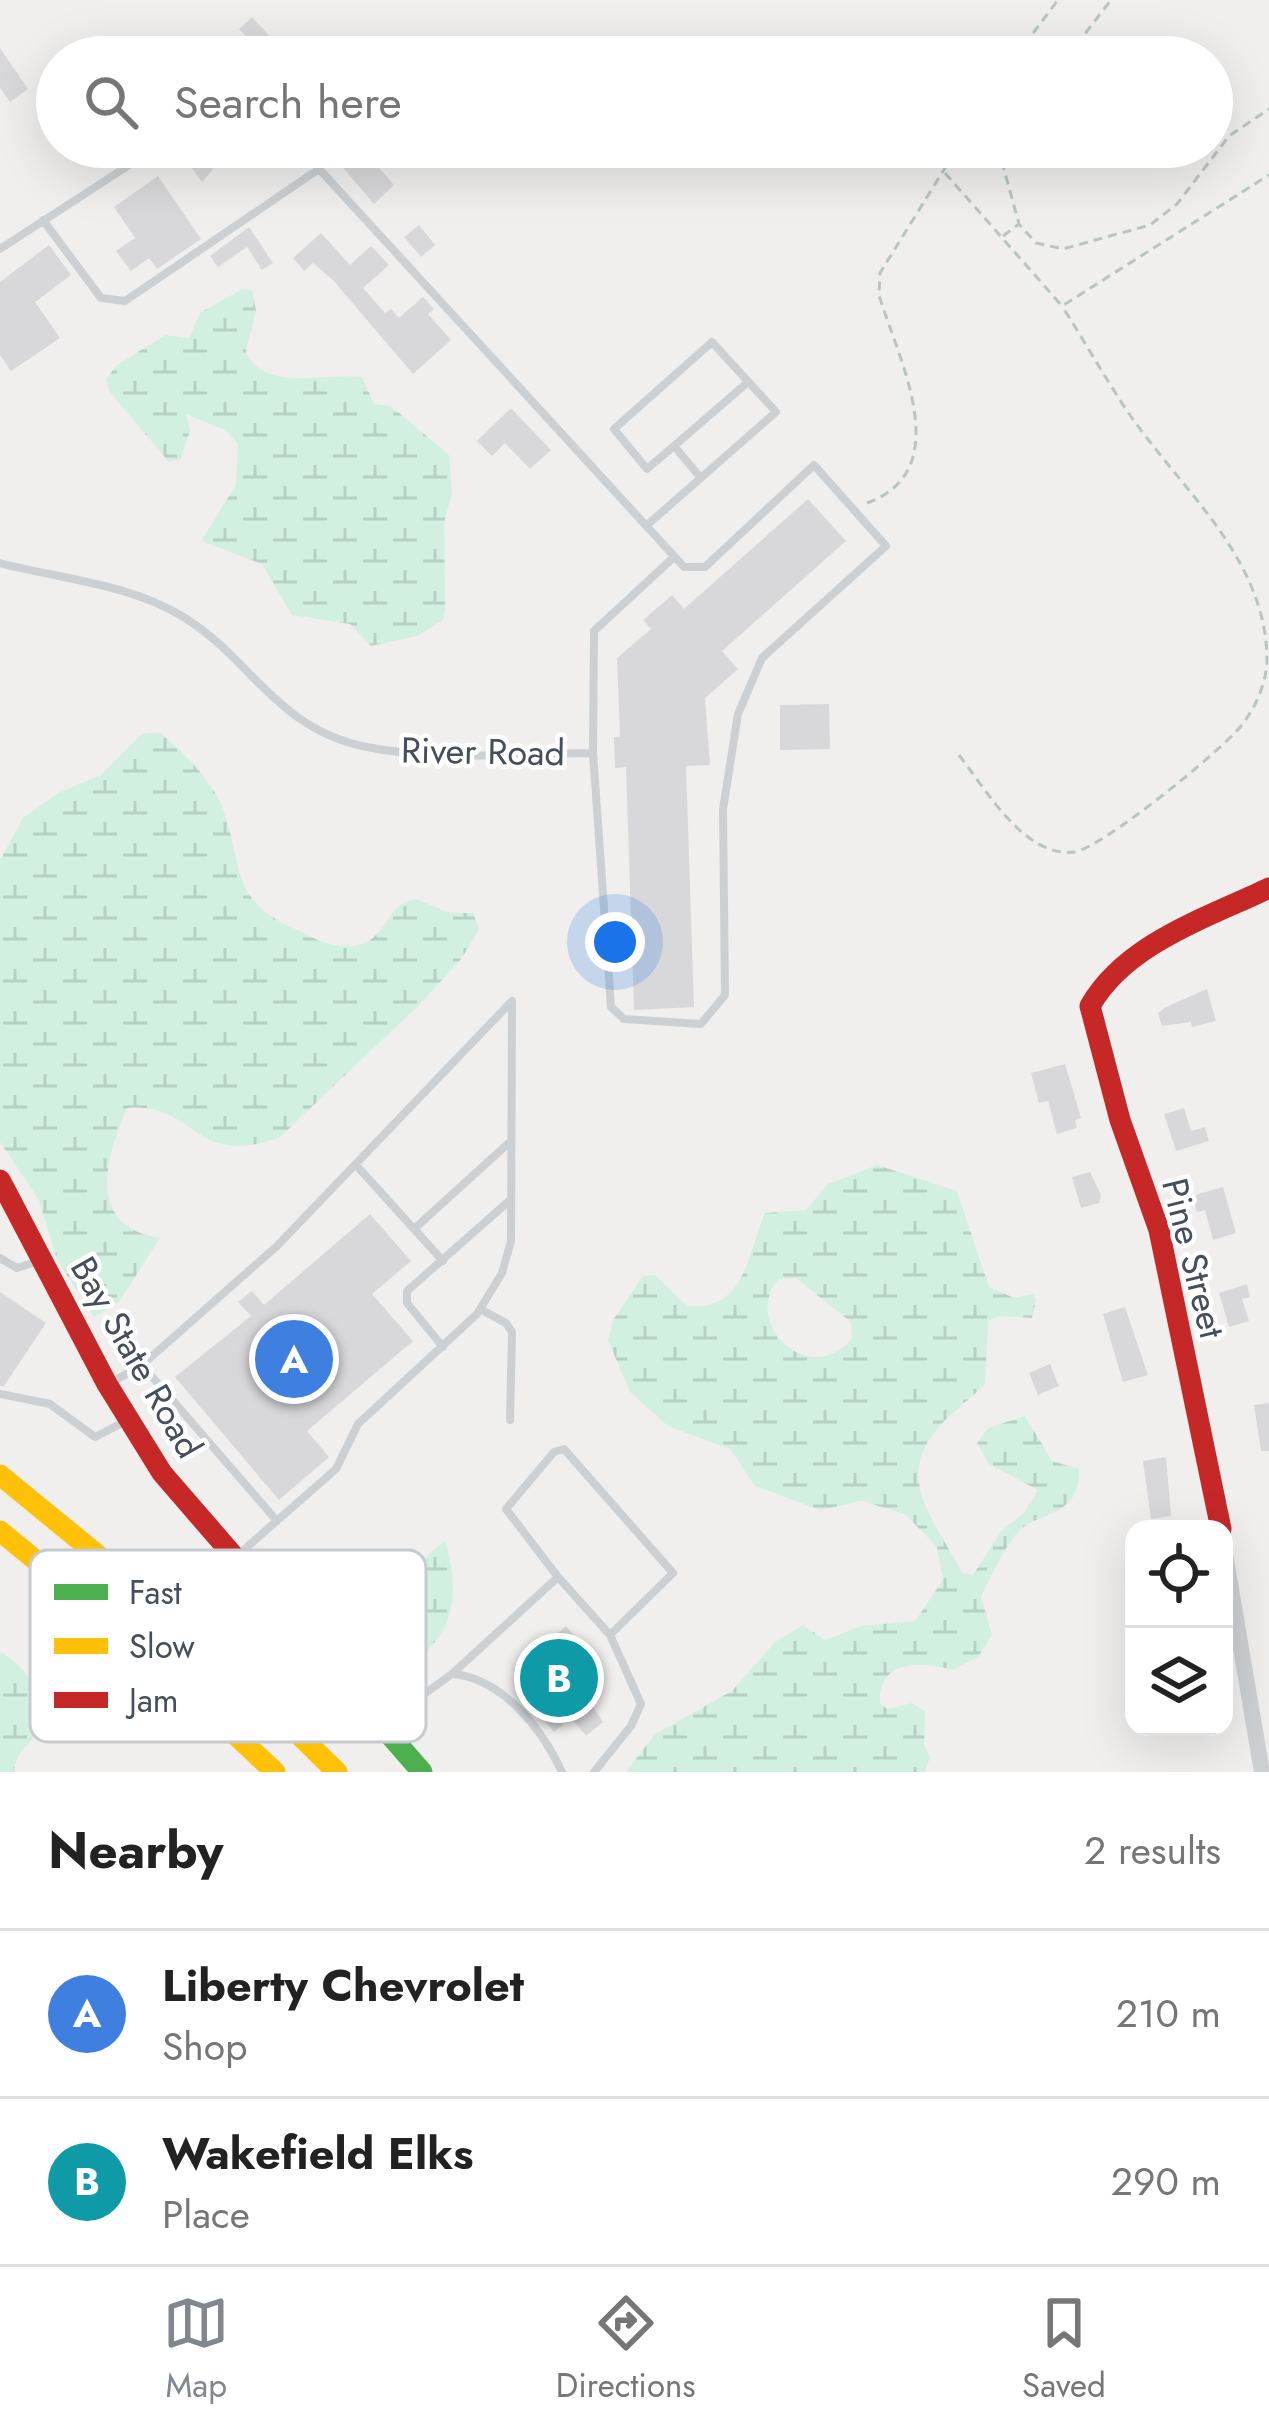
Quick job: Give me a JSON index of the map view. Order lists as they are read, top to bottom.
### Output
{
  "streets": {
    "main road": ["Pine Street", "Bay State Road"],
    "lane": ["River Road"]
  },
  "legend": ["Fast", "Slow", "Jam"],
  "page": {
    "search": "Search here",
    "pins": ["A", "B"],
    "heading": ["Nearby", "2 results"],
    "list": [
      {
        "mark": "A",
        "name": "Liberty Chevrolet",
        "note": "Shop",
        "value": "210 m"
      },
      {
        "mark": "B",
        "name": "Wakefield Elks",
        "note": "Place",
        "value": "290 m"
      }
    ],
    "nav": ["Map", "Directions", "Saved"]
  }
}
